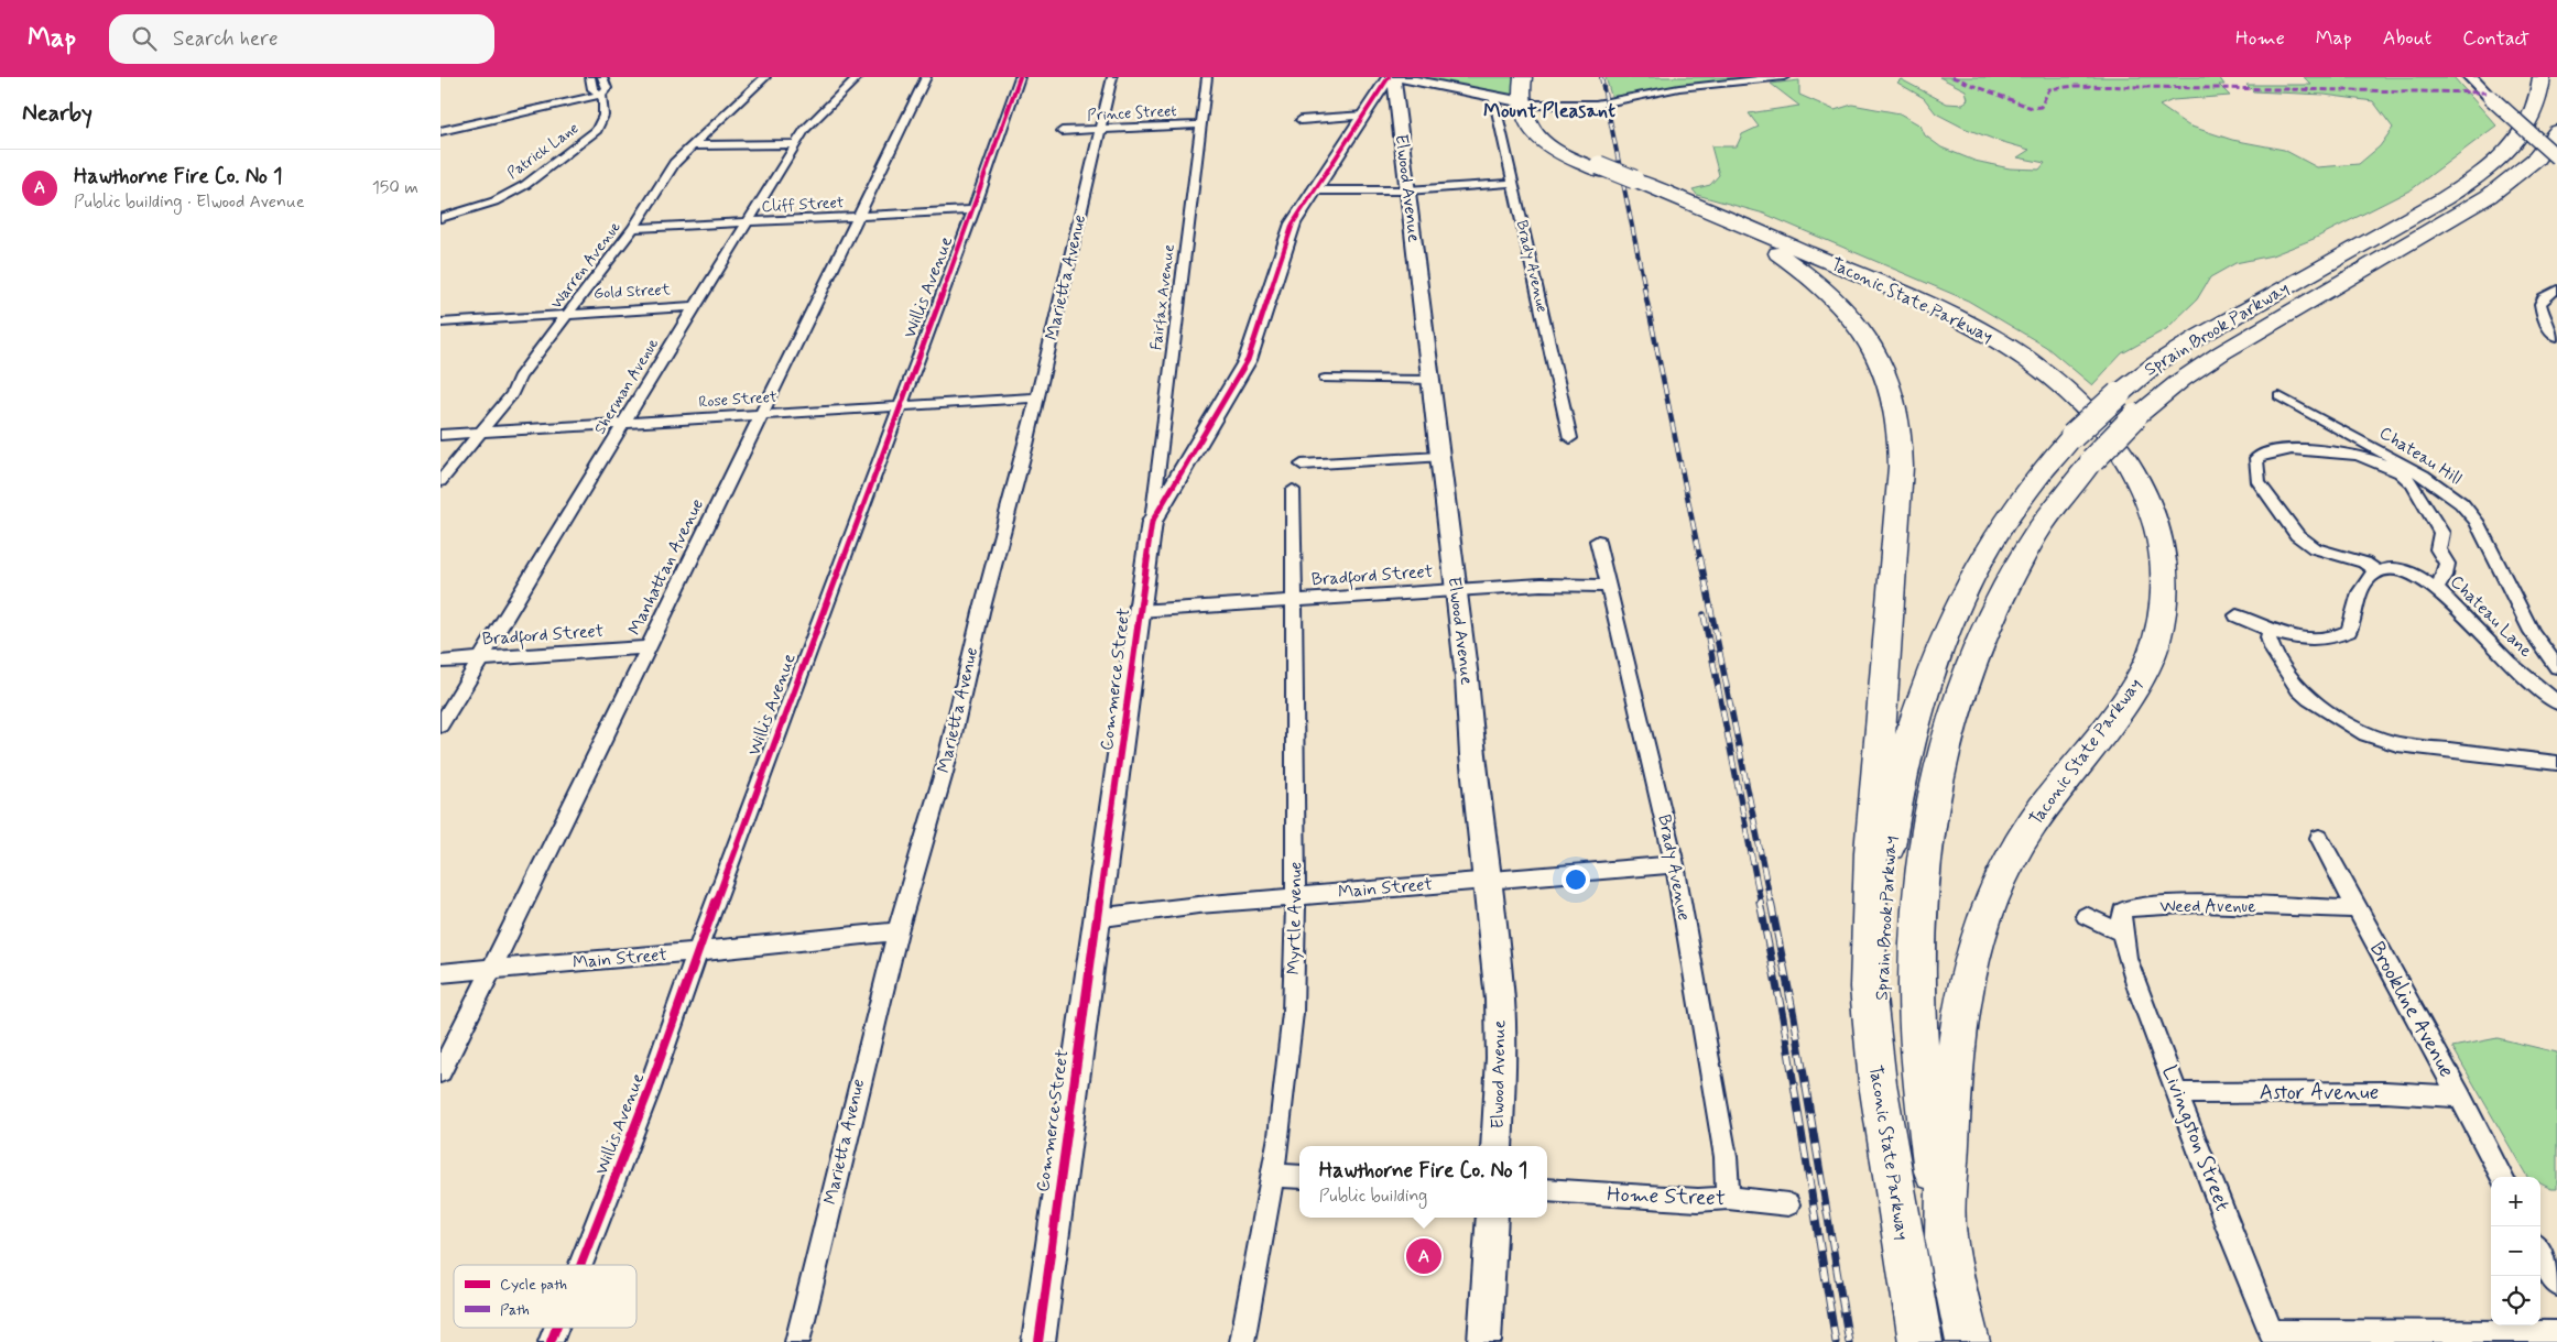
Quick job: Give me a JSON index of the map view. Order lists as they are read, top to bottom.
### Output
{
  "streets": {
    "highway": ["Taconic State Parkway", "Sprain Brook Parkway"],
    "street": [
      "Prince Street",
      "Patrick Lane",
      "Elwood Avenue",
      "Cliff Street",
      "Warren Avenue",
      "Brady Avenue",
      "Marietta Avenue",
      "Willis Avenue",
      "Gold Street",
      "Fairfax Avenue",
      "Sherman Avenue",
      "Rose Street",
      "Chateau Hill",
      "Manhattan Avenue",
      "Bradford Street",
      "Chateau Lane",
      "Commerce Street",
      "Main Street",
      "Weed Avenue",
      "Myrtle Avenue",
      "Brookline Avenue",
      "Astor Avenue",
      "Livingston Street",
      "Home Street"
    ]
  },
  "crossings": [
    ["Prince Street", "Marietta Avenue"],
    ["Prince Street", "Fairfax Avenue"],
    ["Elwood Avenue", "Bradford Street"],
    ["Elwood Avenue", "Commerce Street"],
    ["Elwood Avenue", "Main Street"],
    ["Cliff Street", "Warren Avenue"],
    ["Cliff Street", "Willis Avenue"],
    ["Cliff Street", "Sherman Avenue"],
    ["Cliff Street", "Manhattan Avenue"],
    ["Warren Avenue", "Gold Street"],
    ["Warren Avenue", "Rose Street"],
    ["Brady Avenue", "Bradford Street"],
    ["Brady Avenue", "Main Street"],
    ["Brady Avenue", "Home Street"],
    ["Marietta Avenue", "Rose Street"],
    ["Marietta Avenue", "Main Street"],
    ["Willis Avenue", "Rose Street"],
    ["Willis Avenue", "Main Street"],
    ["Gold Street", "Sherman Avenue"],
    ["Fairfax Avenue", "Commerce Street"],
    ["Taconic State Parkway", "Sprain Brook Parkway"],
    ["Sherman Avenue", "Rose Street"],
    ["Sherman Avenue", "Bradford Street"],
    ["Rose Street", "Manhattan Avenue"],
    ["Manhattan Avenue", "Bradford Street"],
    ["Manhattan Avenue", "Main Street"],
    ["Bradford Street", "Commerce Street"],
    ["Bradford Street", "Myrtle Avenue"],
    ["Commerce Street", "Main Street"],
    ["Main Street", "Myrtle Avenue"],
    ["Weed Avenue", "Brookline Avenue"],
    ["Weed Avenue", "Livingston Street"],
    ["Brookline Avenue", "Astor Avenue"],
    ["Astor Avenue", "Livingston Street"]
  ],
  "districts": ["Mount Pleasant"],
  "legend": ["Cycle path", "Path"],
  "page": {
    "header": "Map",
    "search": "Search here",
    "nav": [
      "Home",
      "Map",
      "About",
      "Contact"
    ],
    "heading": "Nearby",
    "list": [
      {
        "mark": "A",
        "name": "Hawthorne Fire Co. No 1",
        "note": "Public building · Elwood Avenue",
        "value": "150 m"
      }
    ],
    "popup": ["Hawthorne Fire Co. No 1", "Public building"],
    "map_buttons": ["+", "−"],
    "pins": "A"
  }
}
